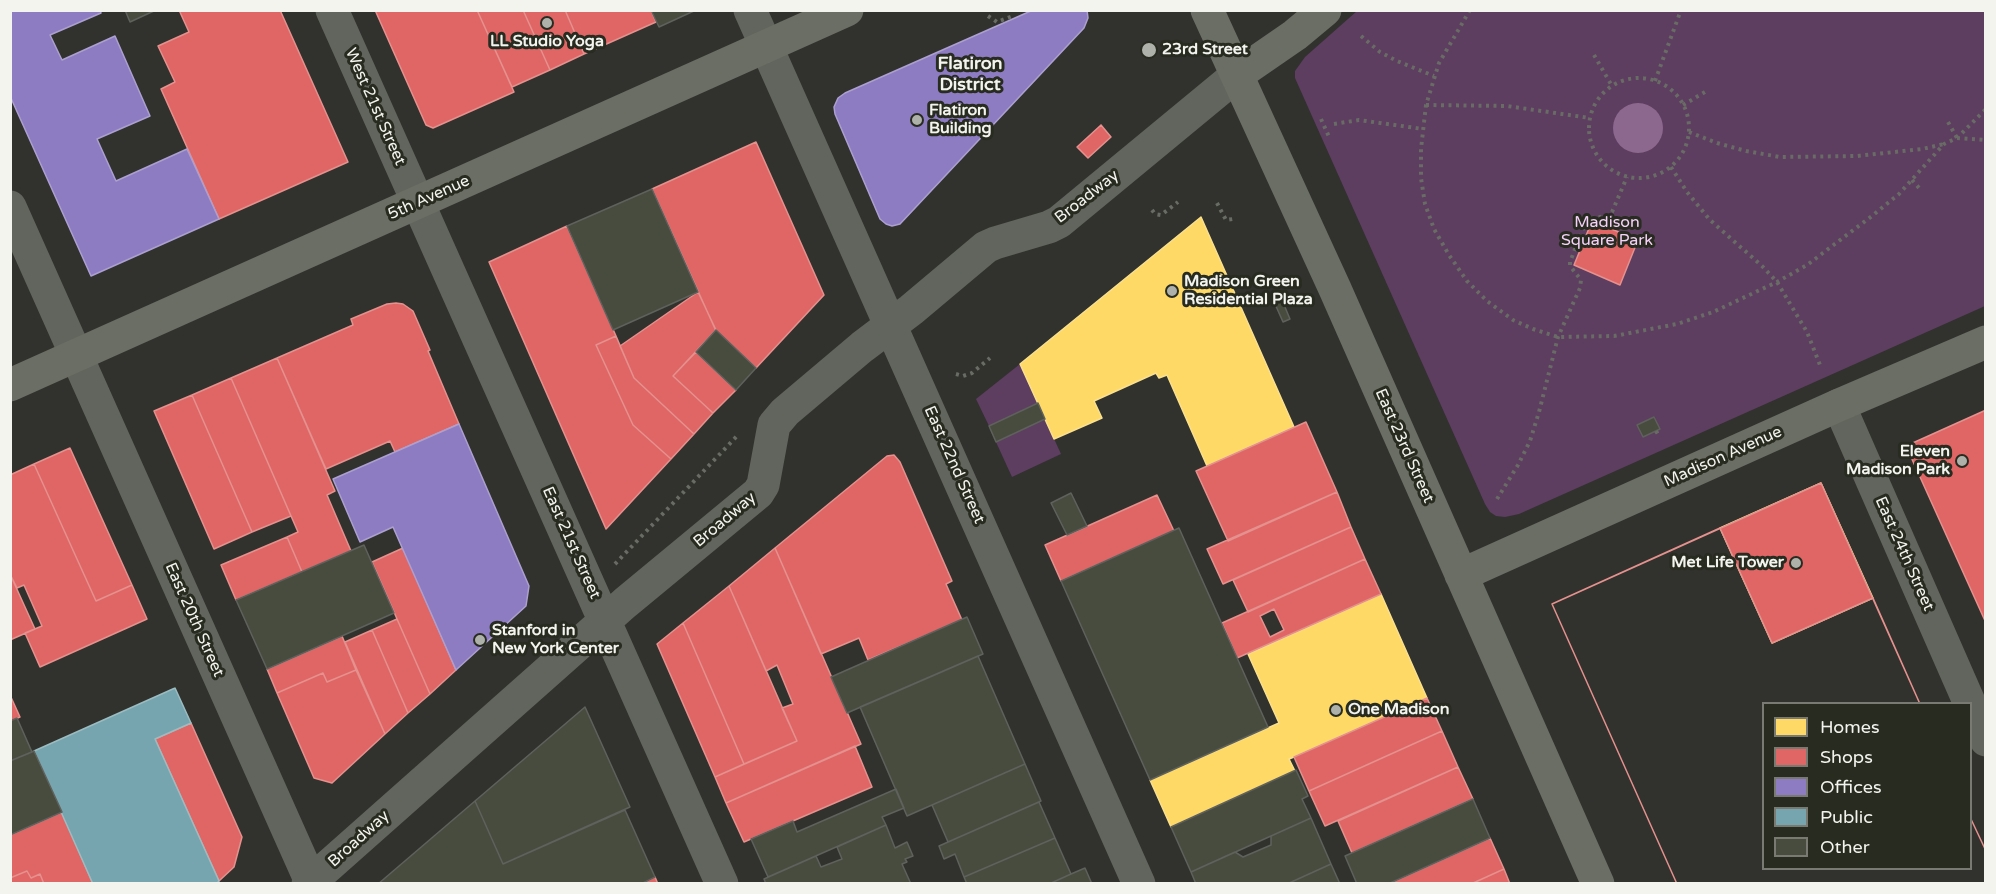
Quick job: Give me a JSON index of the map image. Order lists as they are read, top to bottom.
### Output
{
  "streets": {
    "main road": ["5th Avenue", "East 23rd Street", "Madison Avenue"],
    "street": [
      "West 21st Street",
      "Broadway",
      "East 22nd Street",
      "East 21st Street",
      "East 24th Street",
      "East 20th Street"
    ]
  },
  "crossings": [
    ["West 21st Street", "5th Avenue"],
    ["West 21st Street", "East 21st Street"],
    ["Broadway", "East 23rd Street"],
    ["Broadway", "East 22nd Street"],
    ["Broadway", "East 21st Street"],
    ["Broadway", "East 20th Street"],
    ["5th Avenue", "East 22nd Street"],
    ["5th Avenue", "East 21st Street"],
    ["5th Avenue", "East 20th Street"],
    ["East 23rd Street", "Madison Avenue"],
    ["Madison Avenue", "East 24th Street"]
  ],
  "districts": ["Flatiron District"],
  "parks": ["Madison Square Park"],
  "places": [
    "LL Studio Yoga",
    "23rd Street",
    "Flatiron Building",
    "Madison Green Residential Plaza",
    "Eleven Madison Park",
    "Met Life Tower",
    "Stanford in New York Center",
    "One Madison"
  ],
  "legend": [
    "Homes",
    "Shops",
    "Offices",
    "Public",
    "Other"
  ]
}
